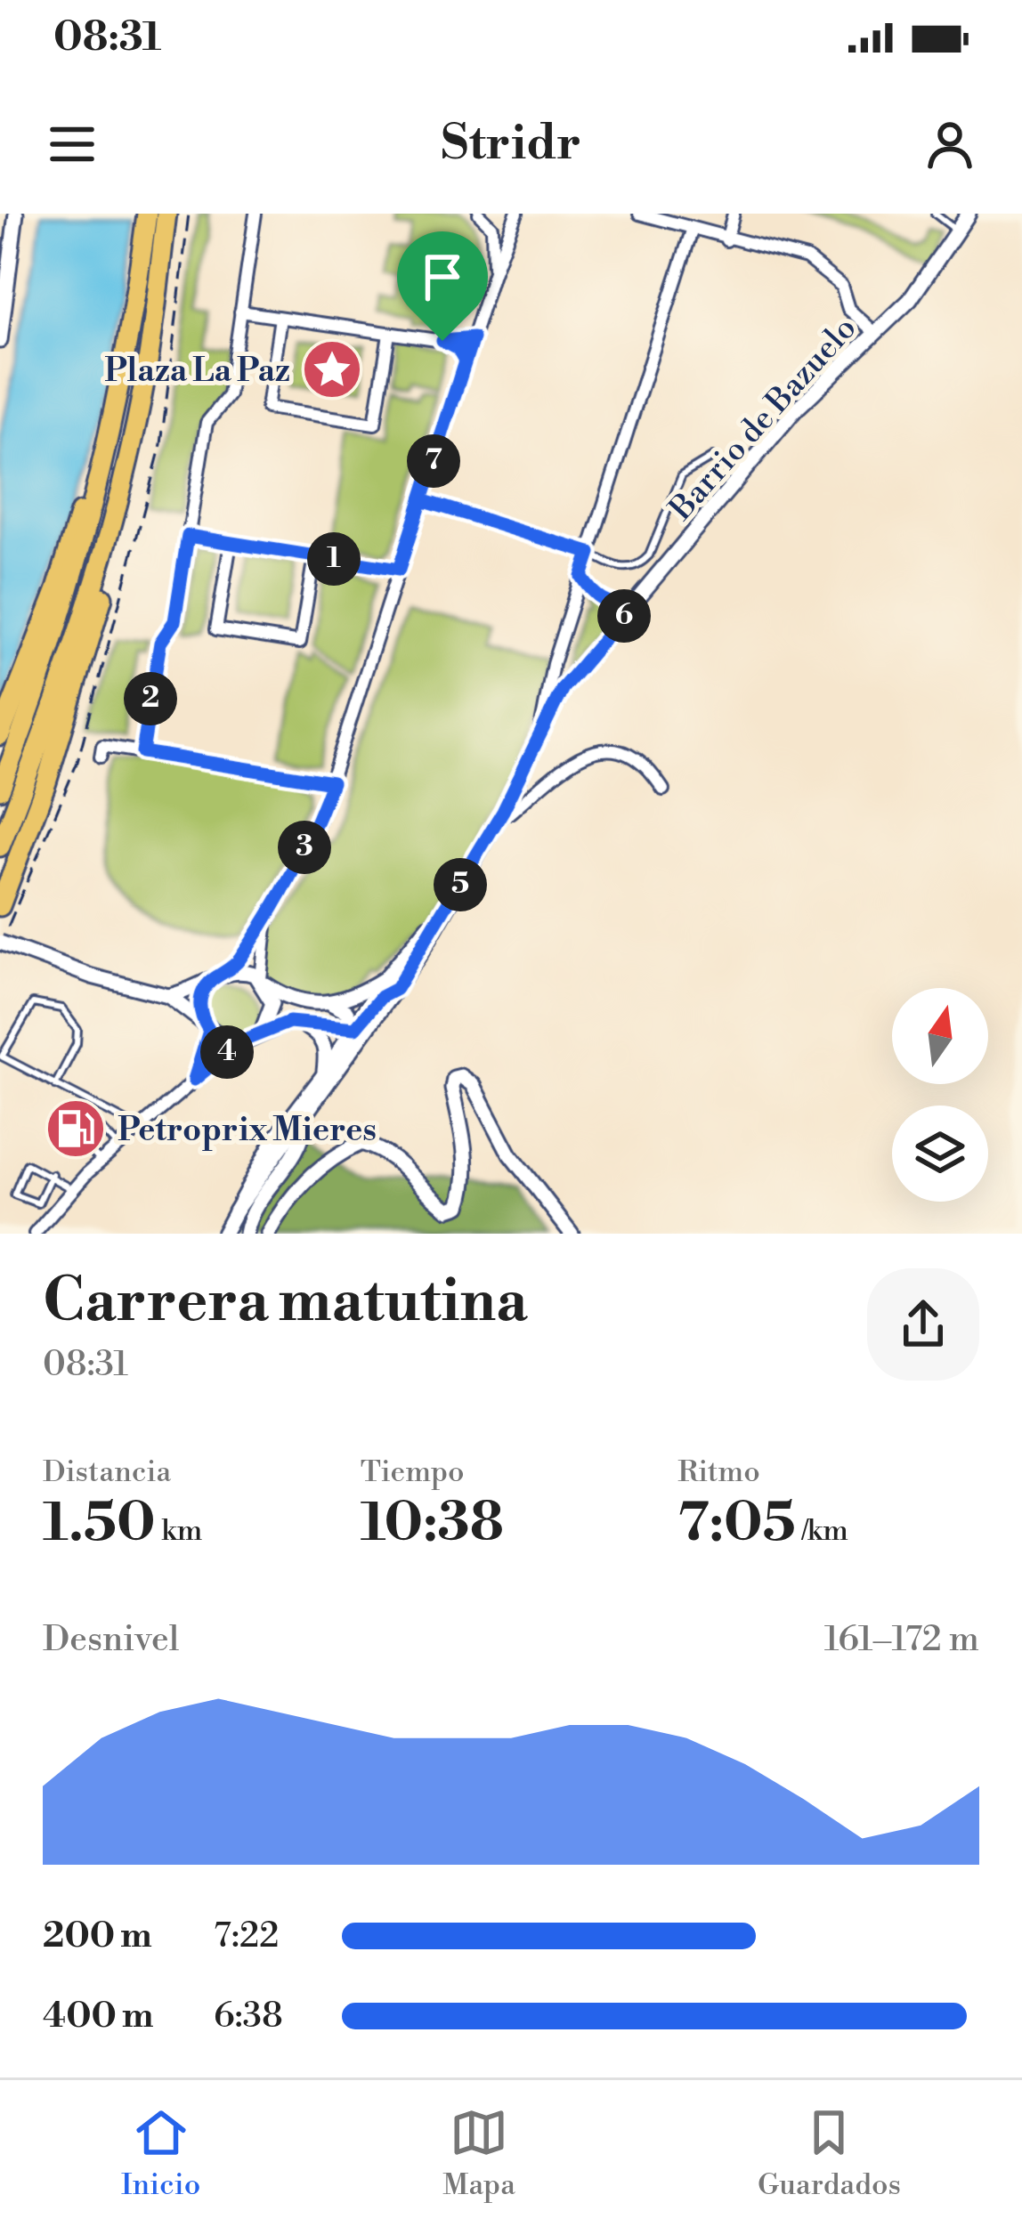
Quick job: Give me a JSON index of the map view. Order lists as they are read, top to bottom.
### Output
{
  "streets": {
    "street": ["Barrio de Bazuelo"]
  },
  "places": {
    "place": ["Plaza La Paz"],
    "fuel station": ["Petroprix Mieres"]
  },
  "north": "top",
  "page": {
    "status": "08:31",
    "header": "Stridr",
    "pins": [
      "7",
      "1",
      "6",
      "2",
      "3",
      "5",
      "4"
    ],
    "heading": ["Carrera matutina", "08:31"],
    "stats": [
      ["Distancia", "1.50 km"],
      ["Tiempo", "10:38"],
      ["Ritmo", "7:05 /km"]
    ],
    "chart": ["Desnivel", "161–172 m"],
    "list": [
      {
        "name": "200 m",
        "note": "7:22"
      },
      {
        "name": "400 m",
        "note": "6:38"
      }
    ],
    "tabs": ["Inicio", "Mapa", "Guardados"]
  }
}
